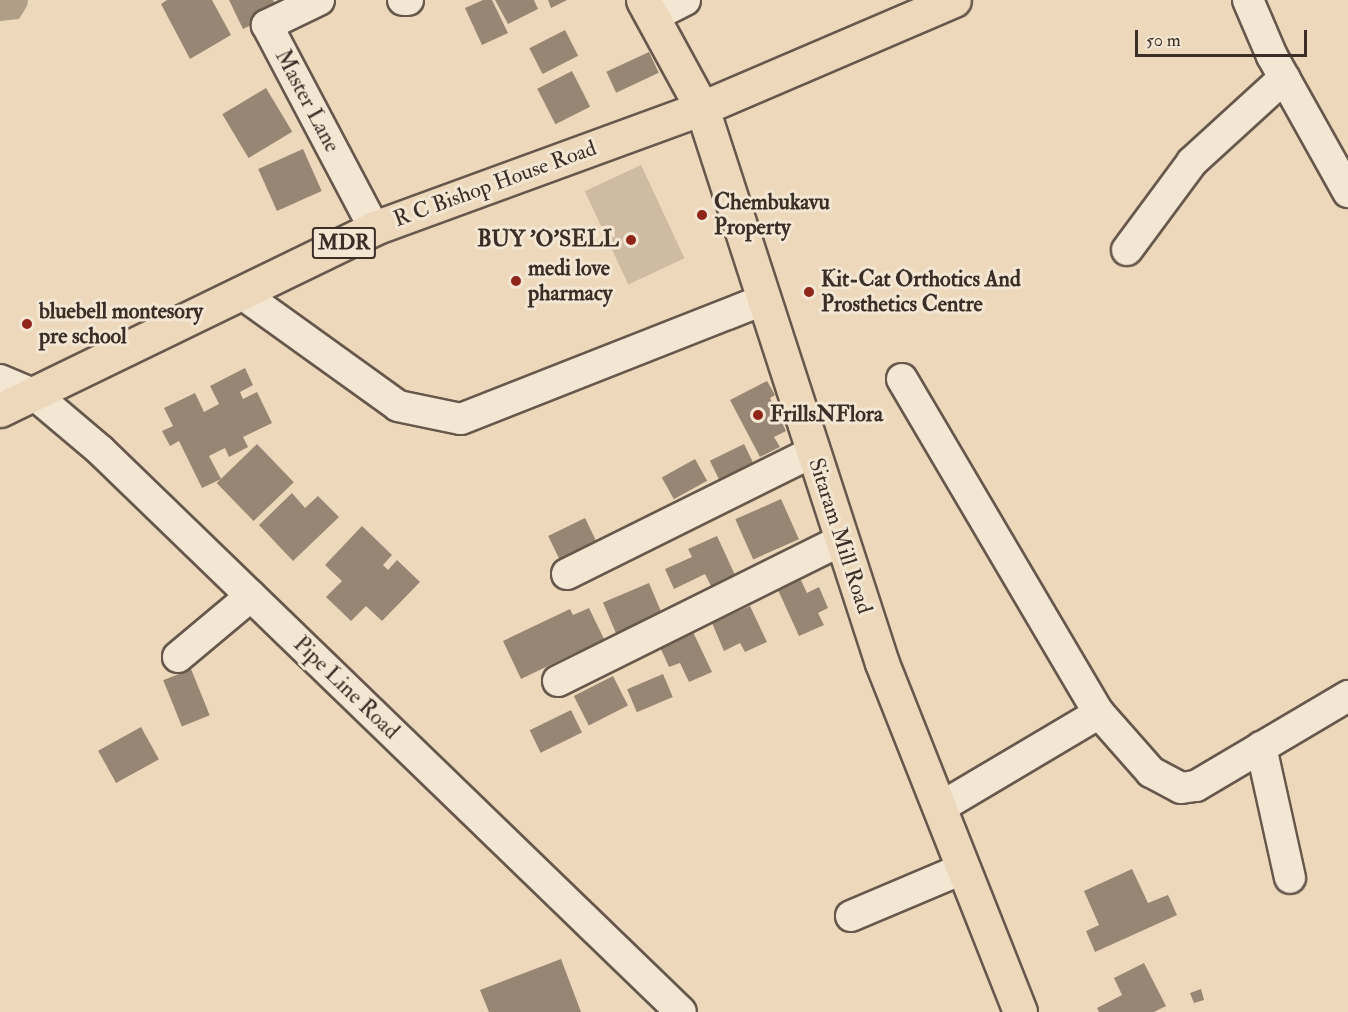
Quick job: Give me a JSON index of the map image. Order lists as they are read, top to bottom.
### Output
{
  "streets": {
    "main road": ["R C Bishop House Road", "MDR", "Sitaram Mill Road"],
    "street": ["Master Lane", "Pipe Line Road"]
  },
  "crossings": [
    ["Master Lane", "R C Bishop House Road"],
    ["R C Bishop House Road", "Sitaram Mill Road"],
    ["R C Bishop House Road", "Pipe Line Road"]
  ],
  "places": [
    "Chembukavu Property",
    "BUY 'O'SELL",
    "medi love pharmacy",
    "Kit-Cat Orthotics And Prosthetics Centre",
    "bluebell montesory pre school",
    "FrillsNFlora"
  ],
  "scale_bar": "50 m"
}
